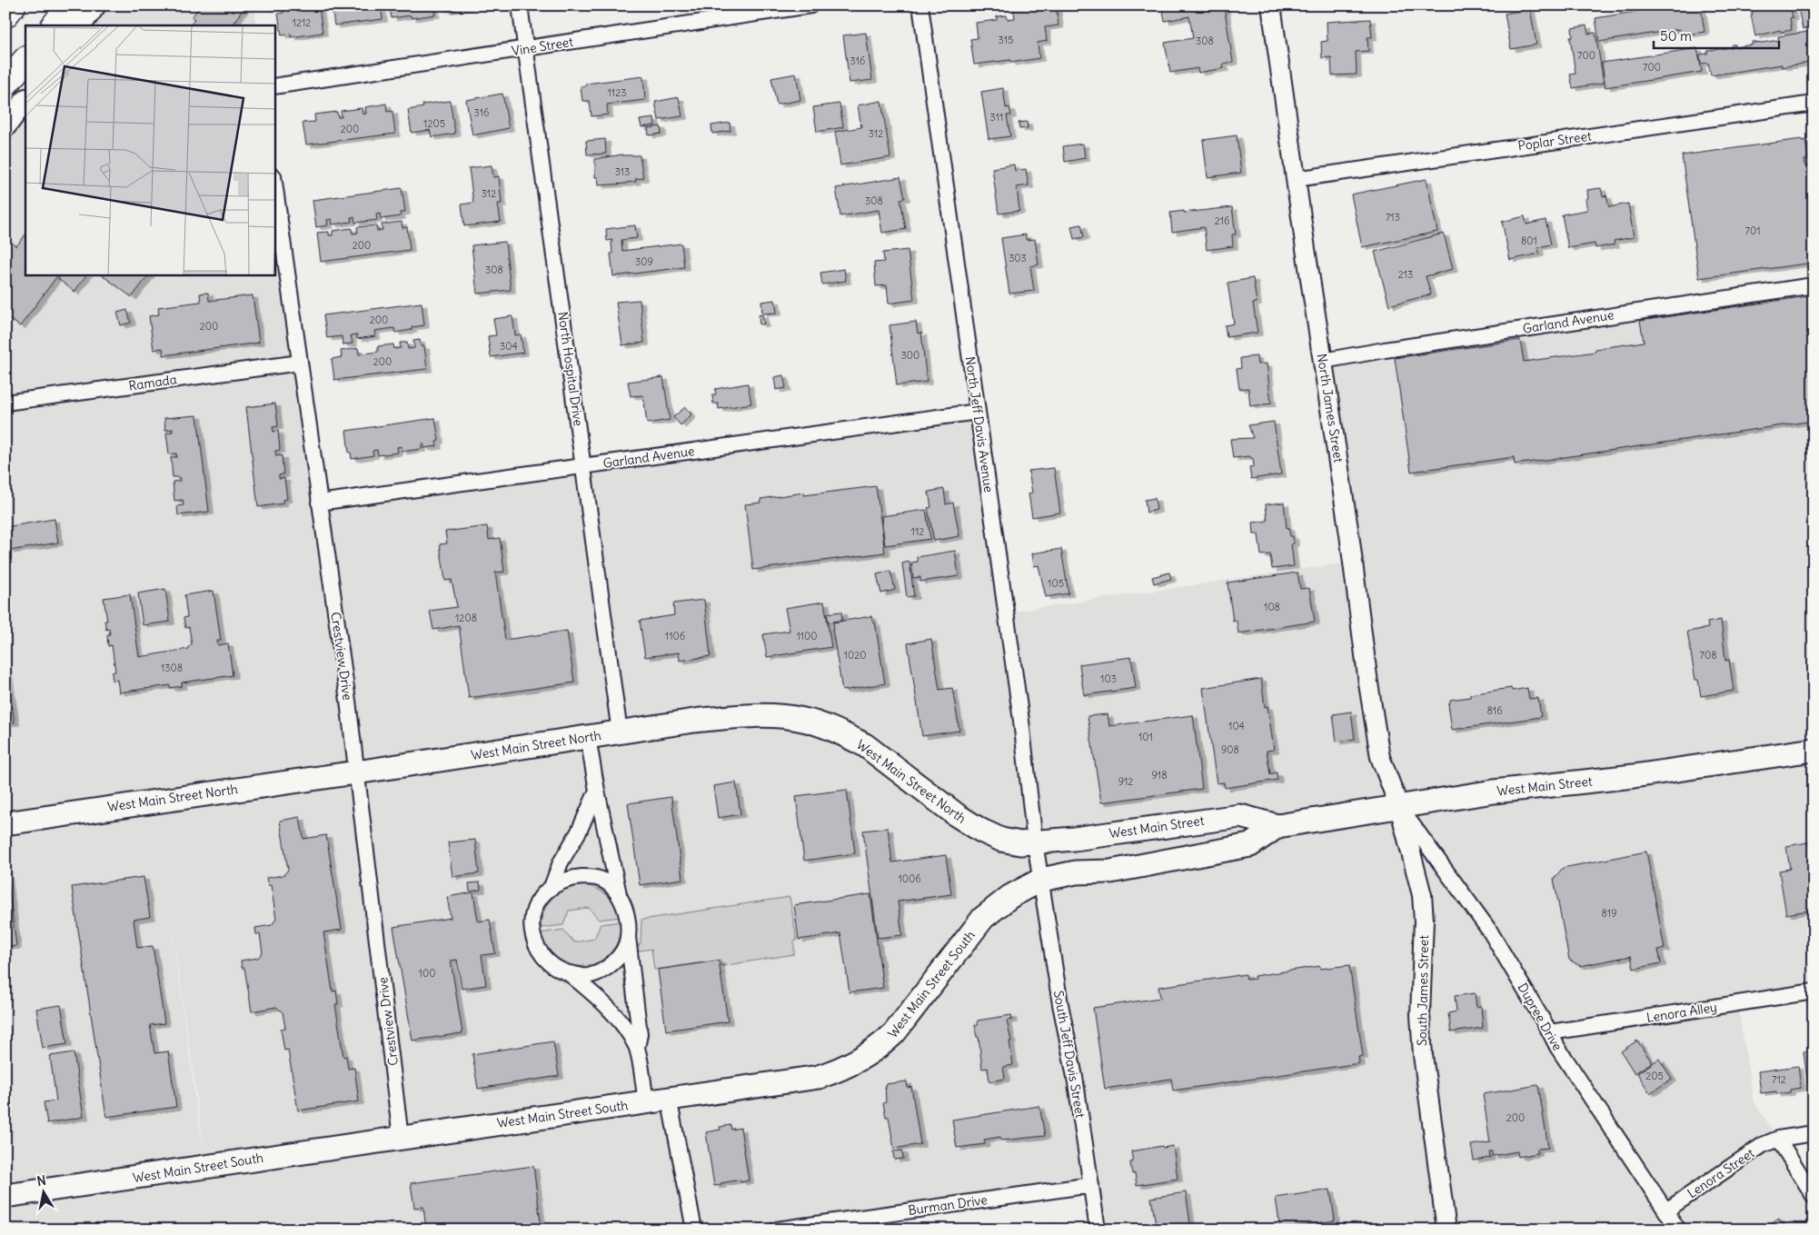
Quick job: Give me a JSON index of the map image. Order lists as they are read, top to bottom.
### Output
{
  "streets": {
    "main road": ["West Main Street North", "West Main Street", "West Main Street South"],
    "street": [
      "Vine Street",
      "Poplar Street",
      "Garland Avenue",
      "North Hospital Drive",
      "Ramada",
      "North James Street",
      "North Jeff Davis Avenue",
      "Crestview Drive",
      "South James Street",
      "Lenora Alley",
      "Dupree Drive",
      "South Jeff Davis Street",
      "Lenora Street",
      "Burman Drive"
    ]
  },
  "crossings": [
    ["Vine Street", "North Hospital Drive"],
    ["Poplar Street", "North James Street"],
    ["Garland Avenue", "North Hospital Drive"],
    ["Garland Avenue", "North James Street"],
    ["Garland Avenue", "North Jeff Davis Avenue"],
    ["Garland Avenue", "Crestview Drive"],
    ["North Hospital Drive", "West Main Street North"],
    ["Ramada", "Crestview Drive"],
    ["North James Street", "West Main Street"],
    ["North James Street", "South James Street"],
    ["North James Street", "Dupree Drive"],
    ["North Jeff Davis Avenue", "West Main Street North"],
    ["North Jeff Davis Avenue", "West Main Street"],
    ["North Jeff Davis Avenue", "West Main Street South"],
    ["North Jeff Davis Avenue", "South Jeff Davis Street"],
    ["Crestview Drive", "West Main Street North"],
    ["Crestview Drive", "West Main Street South"],
    ["West Main Street North", "West Main Street"],
    ["West Main Street", "West Main Street South"],
    ["West Main Street", "South James Street"],
    ["West Main Street", "Dupree Drive"],
    ["West Main Street", "South Jeff Davis Street"],
    ["West Main Street South", "South Jeff Davis Street"],
    ["South James Street", "Dupree Drive"],
    ["Lenora Alley", "Dupree Drive"],
    ["Dupree Drive", "Lenora Street"],
    ["South Jeff Davis Street", "Burman Drive"]
  ],
  "house_numbers": [
    "1212",
    "315",
    "308",
    "700",
    "316",
    "700",
    "1123",
    "316",
    "311",
    "1205",
    "200",
    "312",
    "313",
    "312",
    "308",
    "713",
    "216",
    "701",
    "801",
    "200",
    "303",
    "309",
    "308",
    "213",
    "200",
    "200",
    "304",
    "300",
    "200",
    "112",
    "105",
    "108",
    "1208",
    "1106",
    "1100",
    "1020",
    "708",
    "1308",
    "103",
    "816",
    "104",
    "101",
    "908",
    "918",
    "912",
    "1006",
    "819",
    "100",
    "205",
    "712",
    "200"
  ],
  "scale_bar": "50 m",
  "north": "top"
}
